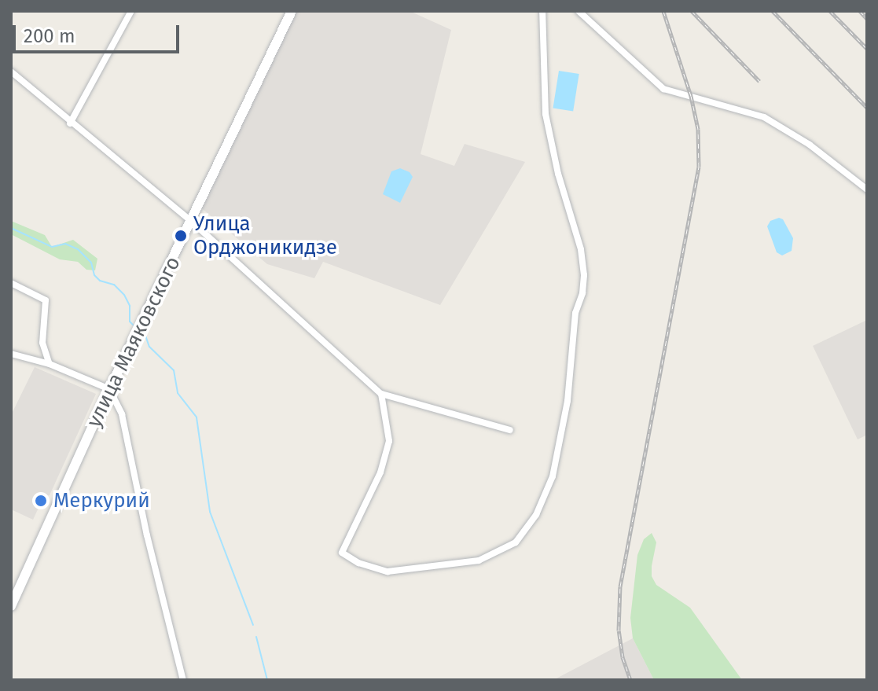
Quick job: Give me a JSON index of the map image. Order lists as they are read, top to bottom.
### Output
{
  "streets": {
    "street": ["улица Маяковского"]
  },
  "places": ["Улица Орджоникидзе", "Меркурий"],
  "scale_bar": "200 m"
}
